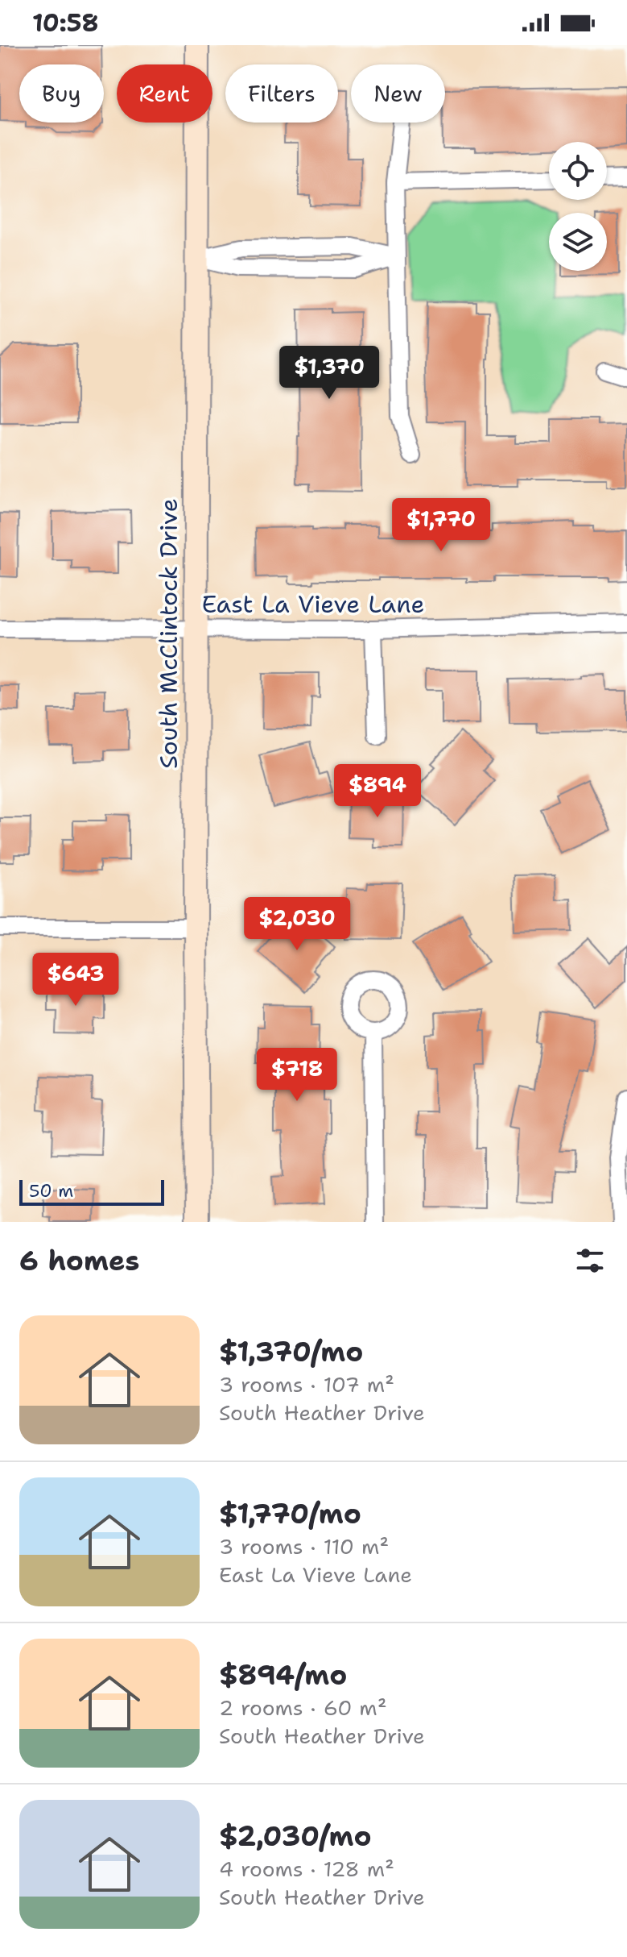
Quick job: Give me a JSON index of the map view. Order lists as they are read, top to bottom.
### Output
{
  "streets": {
    "main road": ["South McClintock Drive"],
    "street": ["East La Vieve Lane"]
  },
  "crossings": [
    ["East La Vieve Lane", "South McClintock Drive"]
  ],
  "scale_bar": "50 m",
  "page": {
    "status": "10:58",
    "chip": [
      "Buy",
      "Rent",
      "Filters",
      "New"
    ],
    "price": [
      "$1,370",
      "$1,770",
      "$894",
      "$2,030",
      "$643",
      "$718"
    ],
    "scale": "50 m",
    "heading": "6 homes",
    "list": [
      {
        "name": "$1,370/mo",
        "note": "3 rooms · 107 m² · South Heather Drive"
      },
      {
        "name": "$1,770/mo",
        "note": "3 rooms · 110 m² · East La Vieve Lane"
      },
      {
        "name": "$894/mo",
        "note": "2 rooms · 60 m² · South Heather Drive"
      },
      {
        "name": "$2,030/mo",
        "note": "4 rooms · 128 m² · South Heather Drive"
      }
    ]
  }
}
